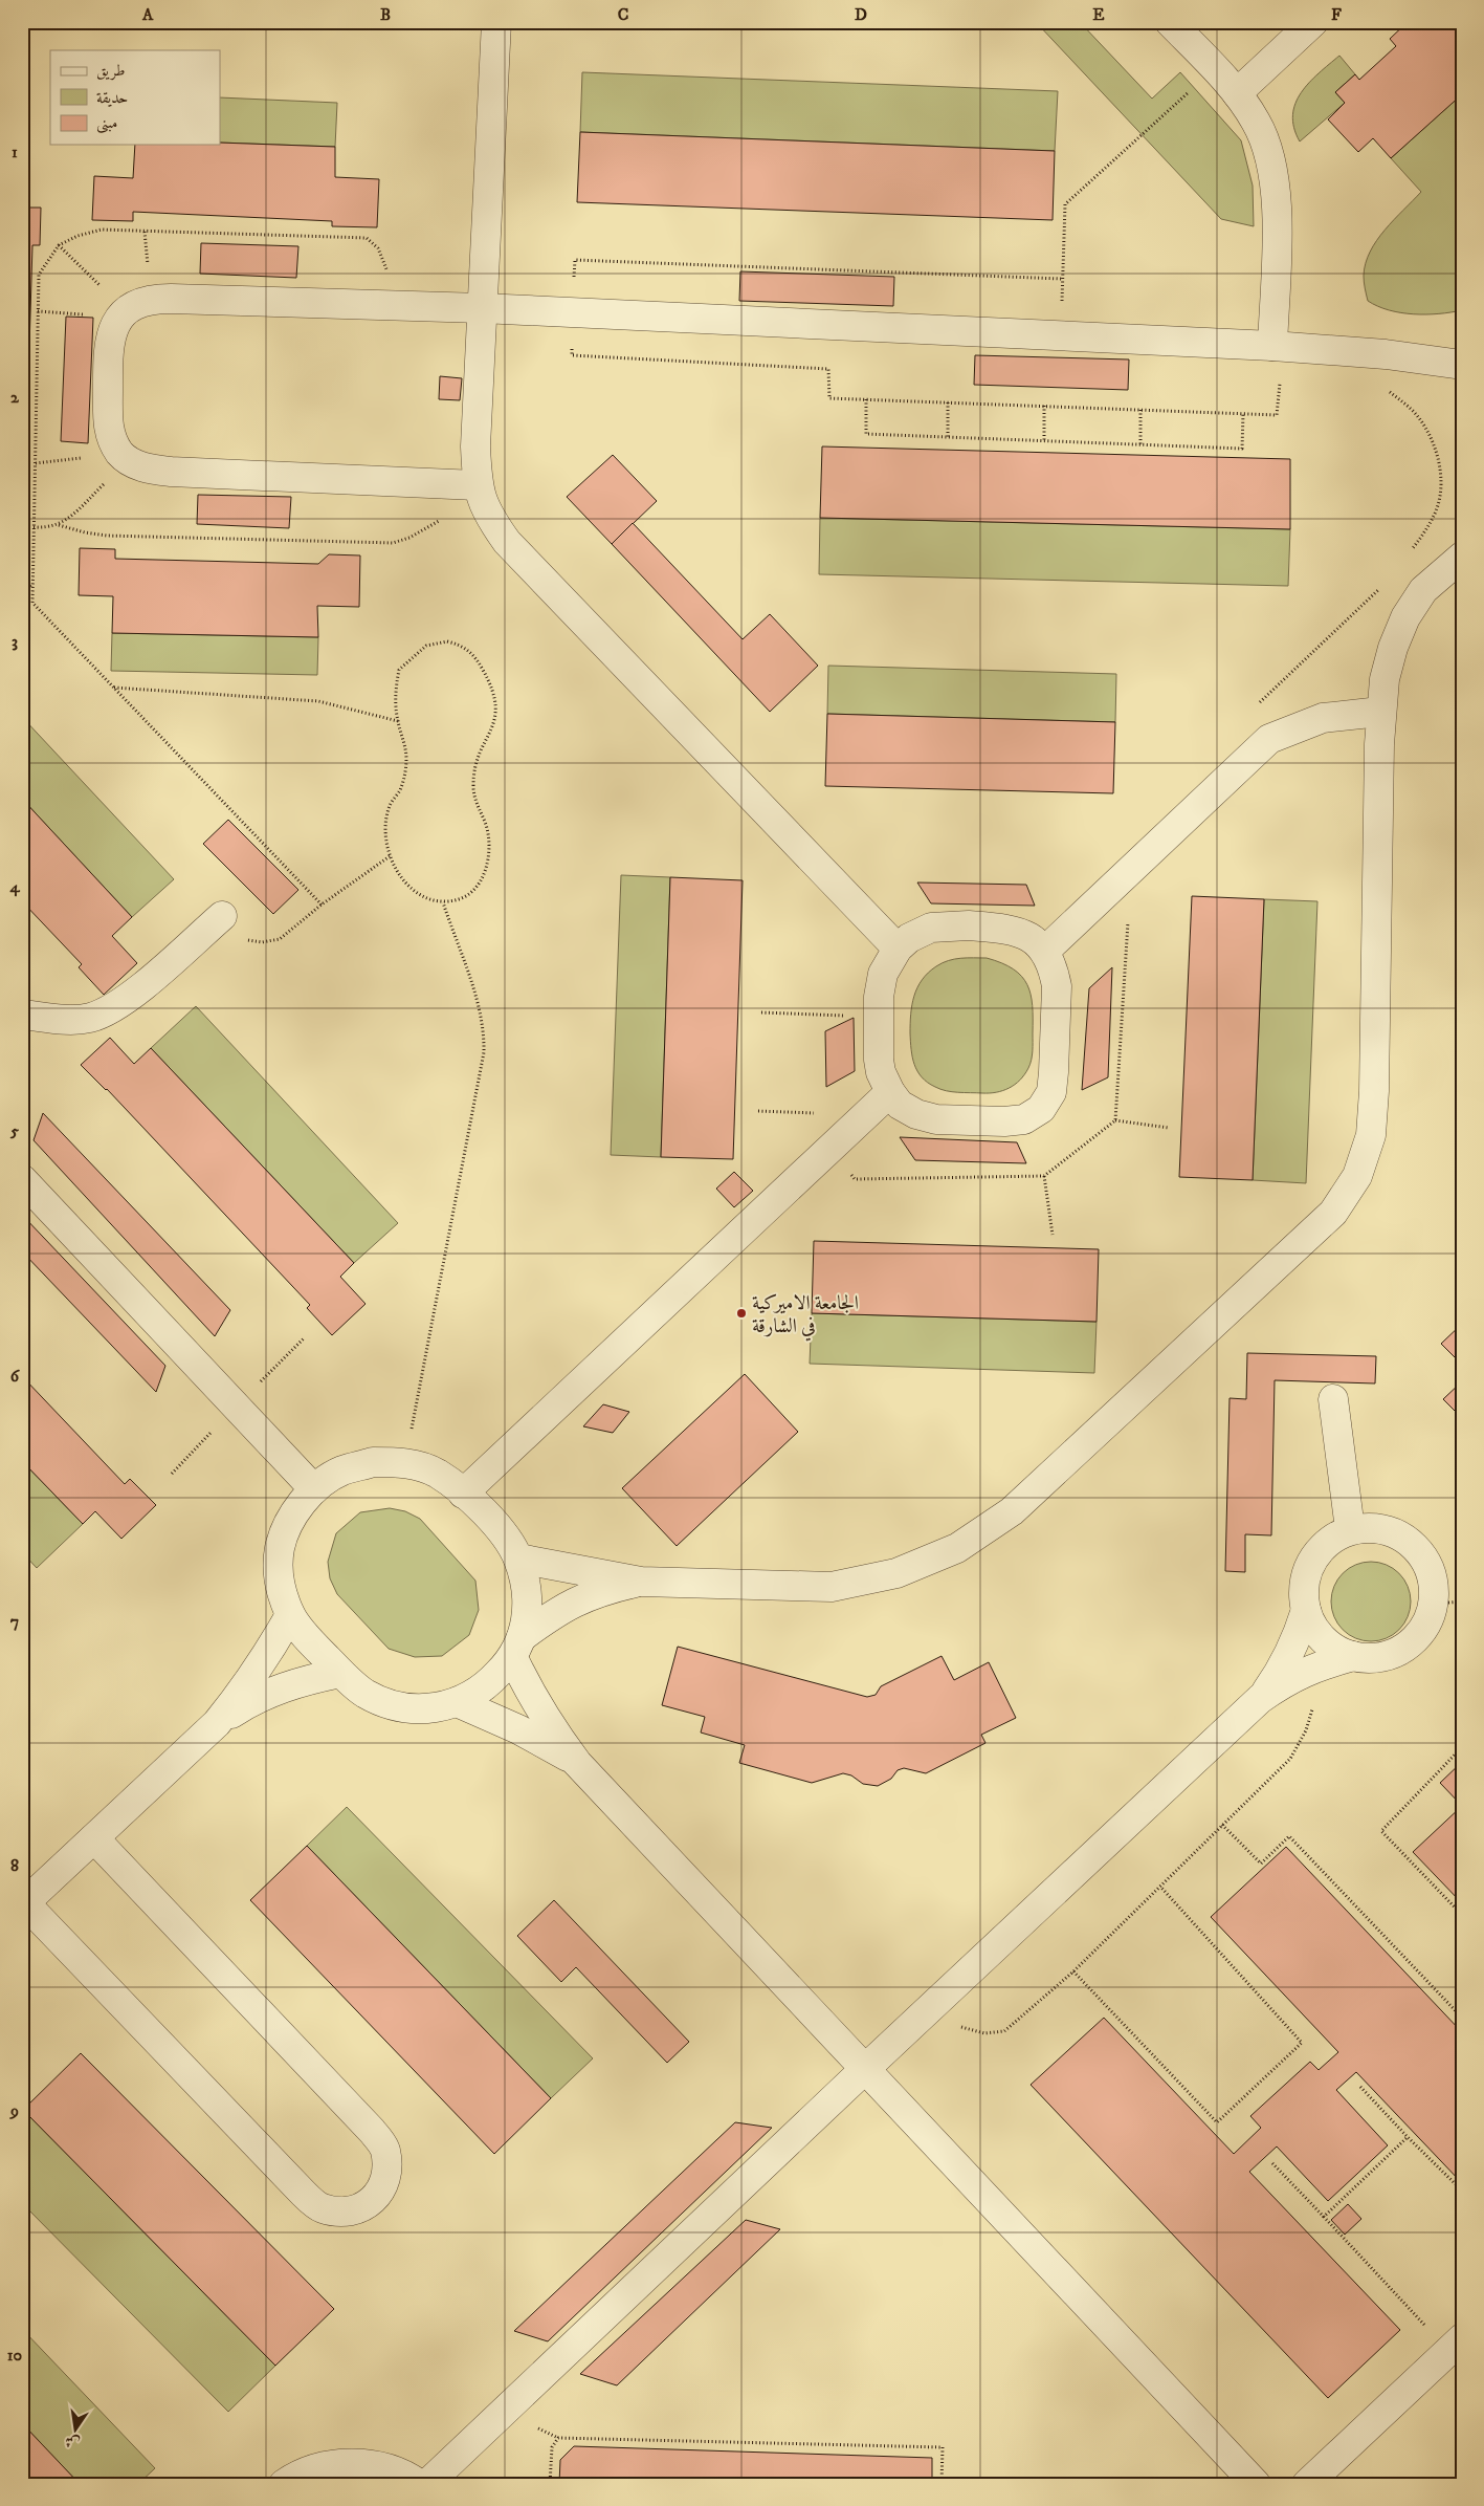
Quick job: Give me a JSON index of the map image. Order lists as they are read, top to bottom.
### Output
{
  "places": ["الجامعة الاميركية في الشارقة"],
  "legend": ["طريق", "حديقة", "مبنى"],
  "north": "bottom",
  "grid": {
    "columns": [
      "A",
      "B",
      "C",
      "D",
      "E",
      "F"
    ],
    "rows": [
      "1",
      "2",
      "3",
      "4",
      "5",
      "6",
      "7",
      "8",
      "9",
      "10"
    ]
  }
}
